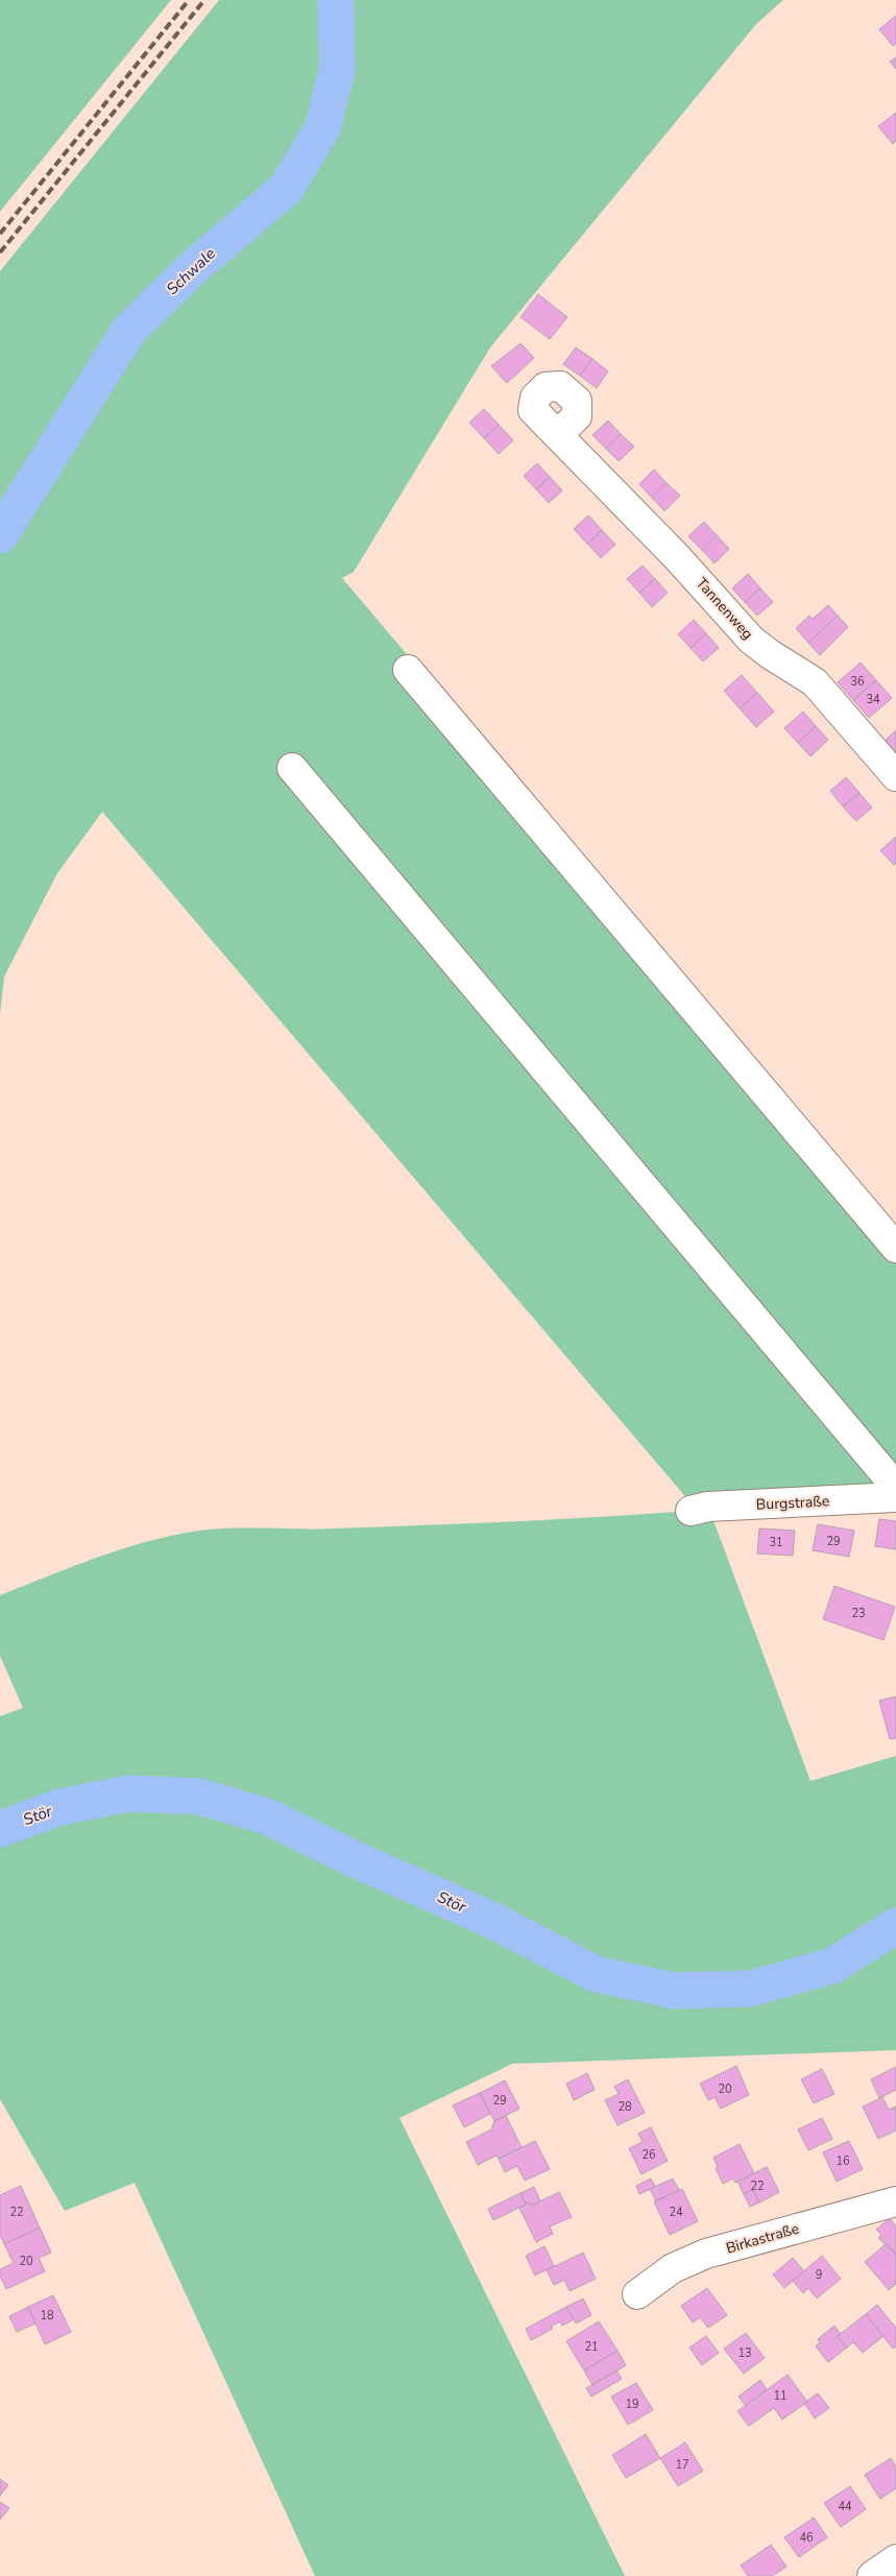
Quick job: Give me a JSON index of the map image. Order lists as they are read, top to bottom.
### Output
{
  "streets": {
    "street": ["Tannenweg", "Burgstraße", "Birkastraße"]
  },
  "water": ["Schwale", "Stör"],
  "house_numbers": [
    "36",
    "34",
    "29",
    "31",
    "23",
    "20",
    "29",
    "28",
    "26",
    "16",
    "22",
    "22",
    "24",
    "20",
    "9",
    "18",
    "21",
    "13",
    "11",
    "19",
    "17",
    "44",
    "46"
  ]
}
